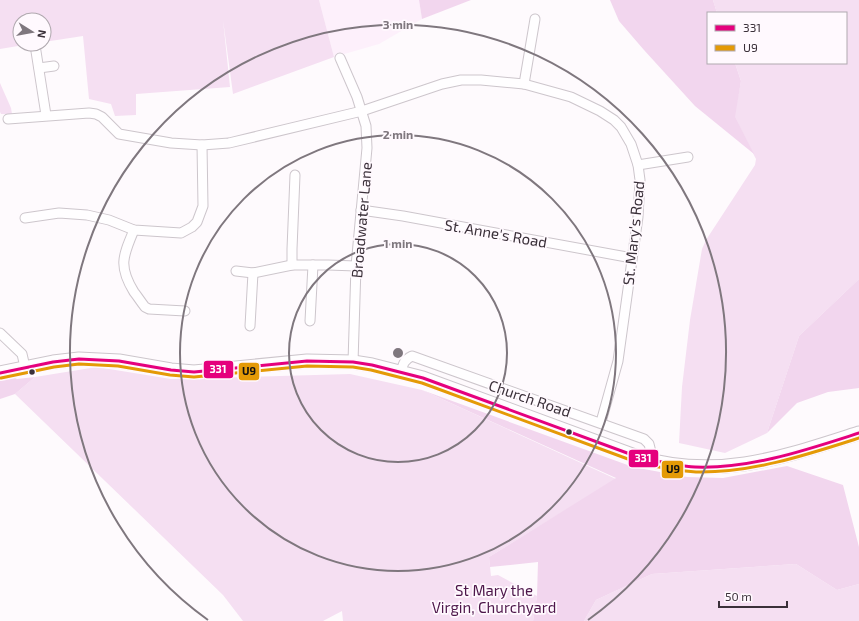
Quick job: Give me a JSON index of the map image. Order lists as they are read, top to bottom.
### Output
{
  "streets": {
    "street": [
      "Broadwater Lane",
      "St. Anne's Road",
      "St. Mary's Road",
      "Church Road"
    ]
  },
  "crossings": [
    ["Broadwater Lane", "St. Anne's Road"],
    ["Broadwater Lane", "St. Mary's Road"],
    ["St. Anne's Road", "St. Mary's Road"],
    ["St. Mary's Road", "Church Road"]
  ],
  "parks": ["St Mary the Virgin, Churchyard"],
  "lines": ["transit line 331", "transit line U9"],
  "legend": ["331", "U9"],
  "scale_bar": "50 m",
  "north": "right",
  "rings": ["3 min", "2 min", "1 min"]
}
